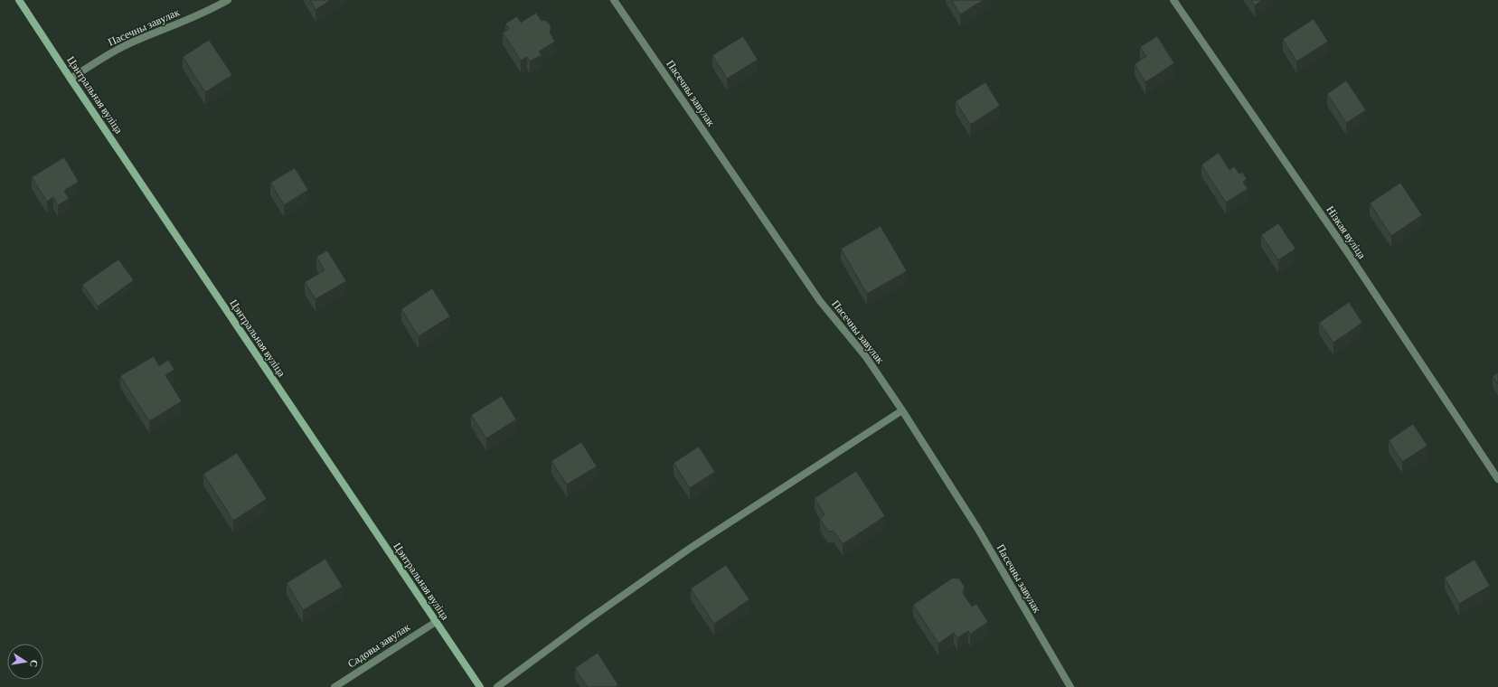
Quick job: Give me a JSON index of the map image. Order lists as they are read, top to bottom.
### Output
{
  "streets": {
    "main road": ["Цэнтральная вуліца"],
    "street": ["Пасечны завулак", "Нізкая вуліца", "Садовы завулак"]
  },
  "crossings": [
    ["Пасечны завулак", "Цэнтральная вуліца"],
    ["Цэнтральная вуліца", "Садовы завулак"]
  ],
  "north": "right"
}
